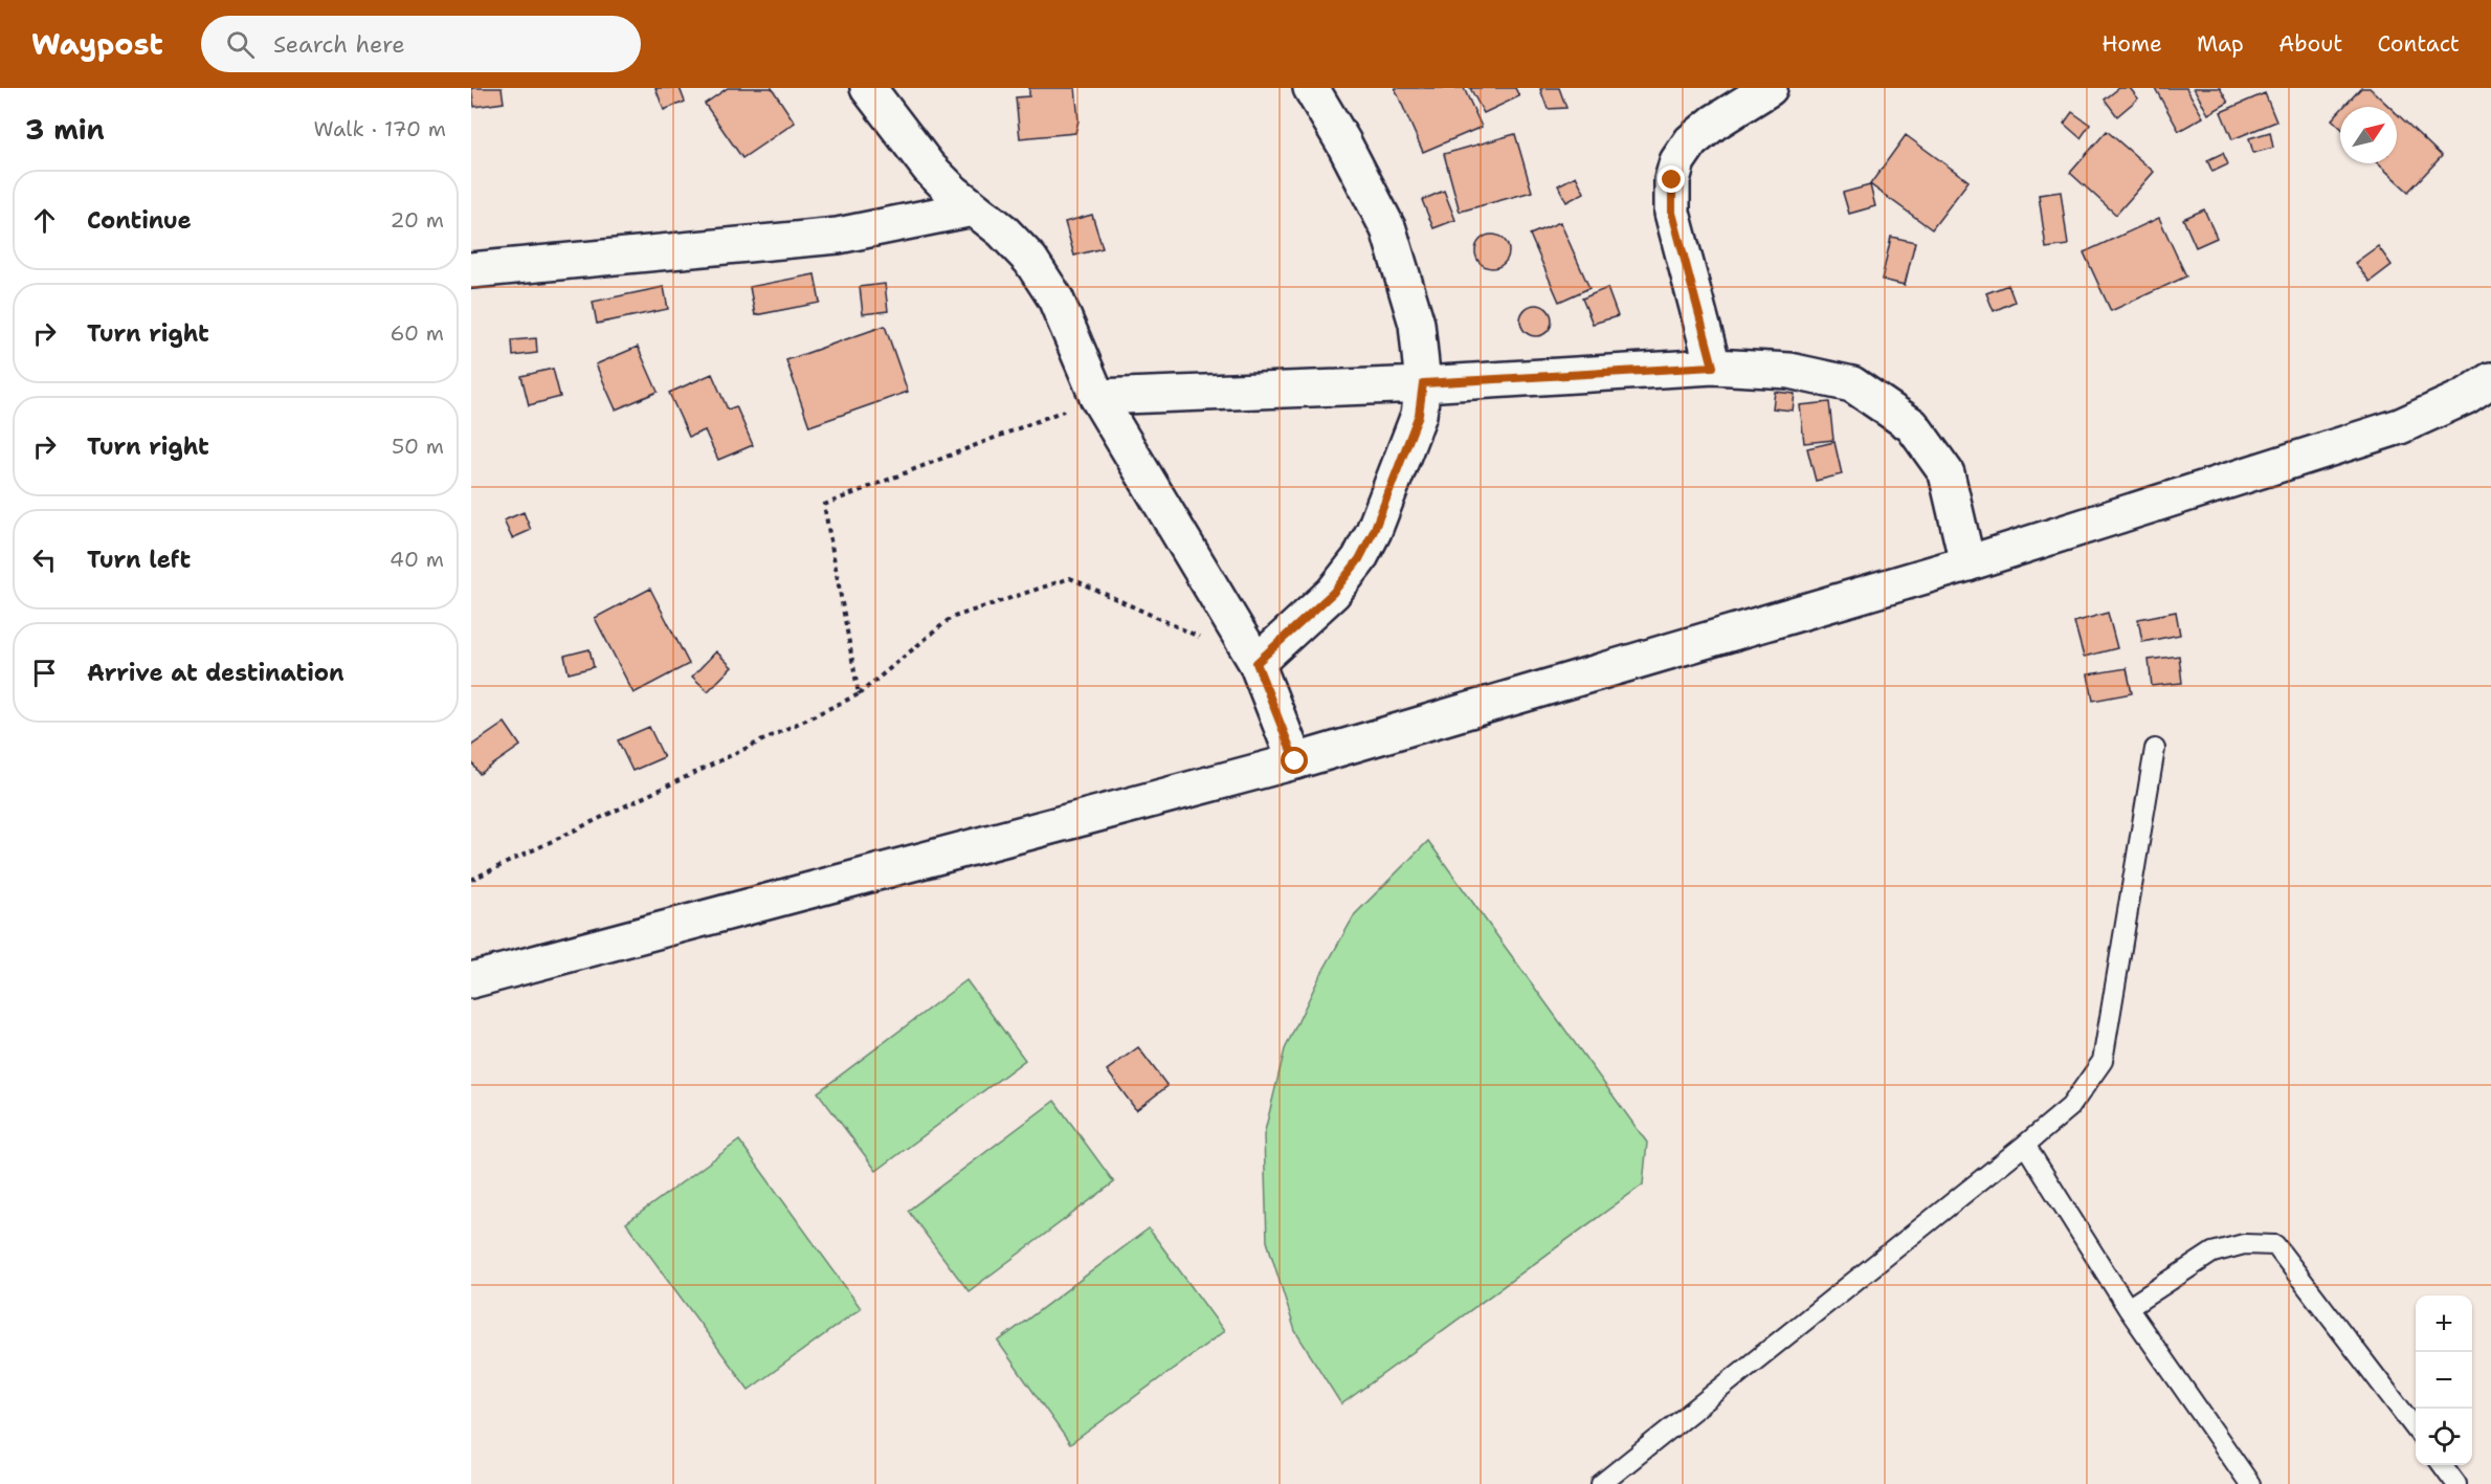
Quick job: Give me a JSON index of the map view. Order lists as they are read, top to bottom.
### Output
{
  "north": "top right",
  "page": {
    "header": "Waypost",
    "search": "Search here",
    "nav": [
      "Home",
      "Map",
      "About",
      "Contact"
    ],
    "heading": ["3 min", "Walk · 170 m"],
    "list": [
      ["Continue", "20 m"],
      ["Turn right", "60 m"],
      ["Turn right", "50 m"],
      ["Turn left", "40 m"],
      "Arrive at destination"
    ],
    "map_buttons": ["+", "−"]
  }
}
